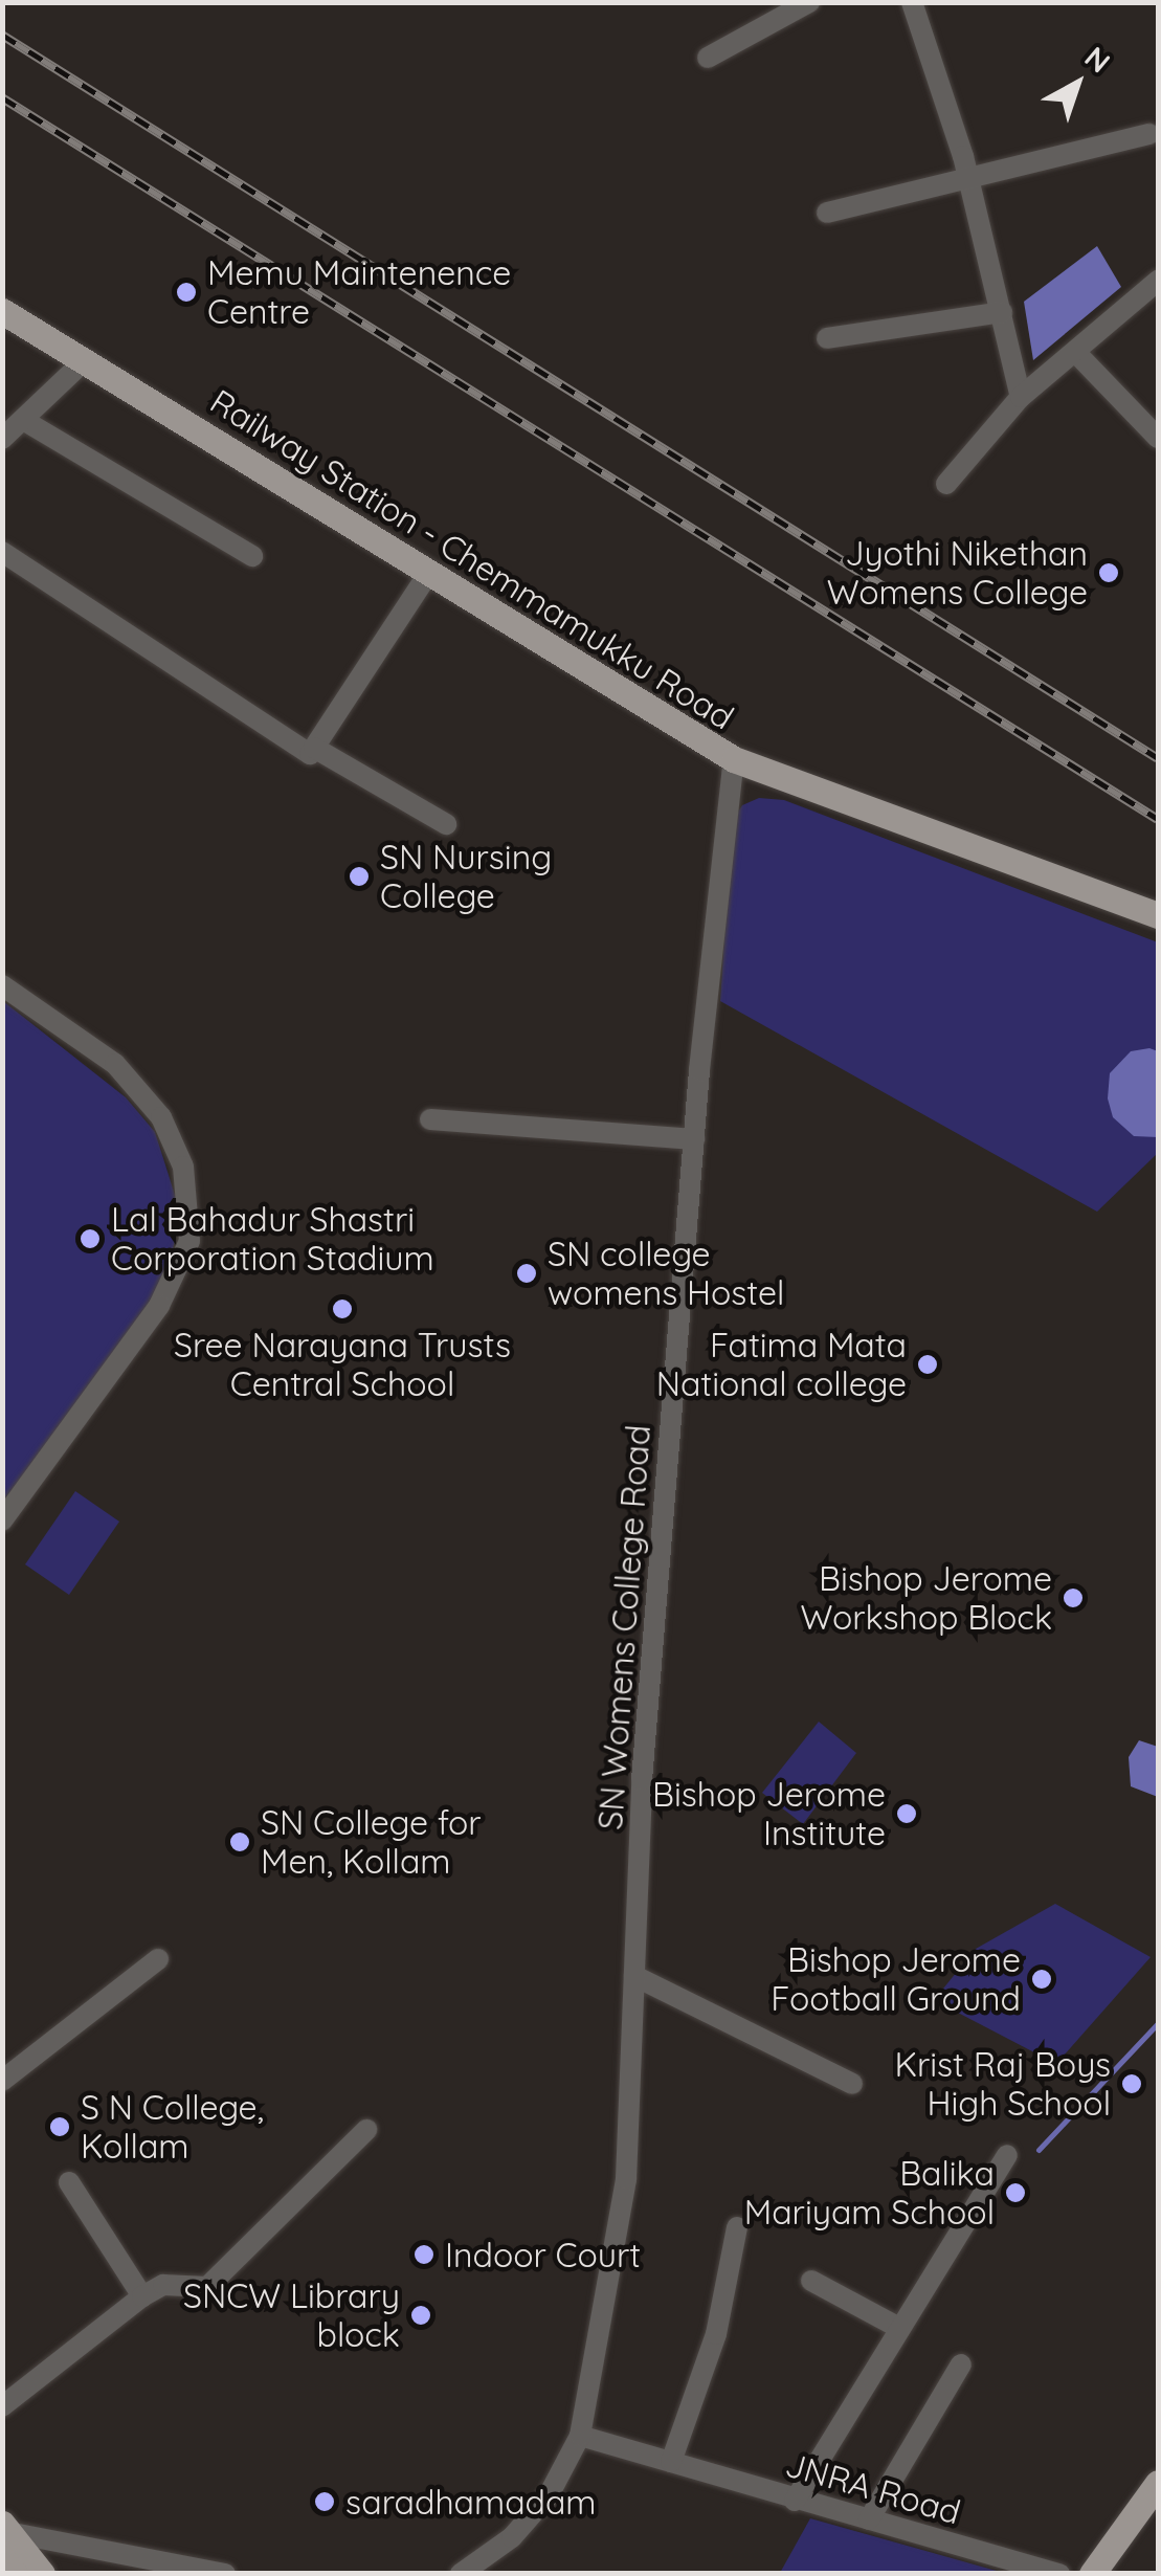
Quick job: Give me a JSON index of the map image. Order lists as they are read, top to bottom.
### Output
{
  "streets": {
    "main road": ["Railway Station - Chemmamukku Road"],
    "street": ["SN Womens College Road", "JNRA Road"]
  },
  "crossings": [
    ["Railway Station - Chemmamukku Road", "SN Womens College Road"],
    ["SN Womens College Road", "JNRA Road"]
  ],
  "places": [
    "Memu Maintenence Centre",
    "Jyothi Nikethan Womens College",
    "SN Nursing College",
    "Lal Bahadur Shastri Corporation Stadium",
    "SN college womens Hostel",
    "Sree Narayana Trusts Central School",
    "Fatima Mata National college",
    "Bishop Jerome Workshop Block",
    "Bishop Jerome Institute",
    "SN College for Men, Kollam",
    "Bishop Jerome Football Ground",
    "Krist Raj Boys High School",
    "S N College, Kollam",
    "Balika Mariyam School",
    "Indoor Court",
    "SNCW Library block",
    "saradhamadam"
  ],
  "north": "top right"
}
